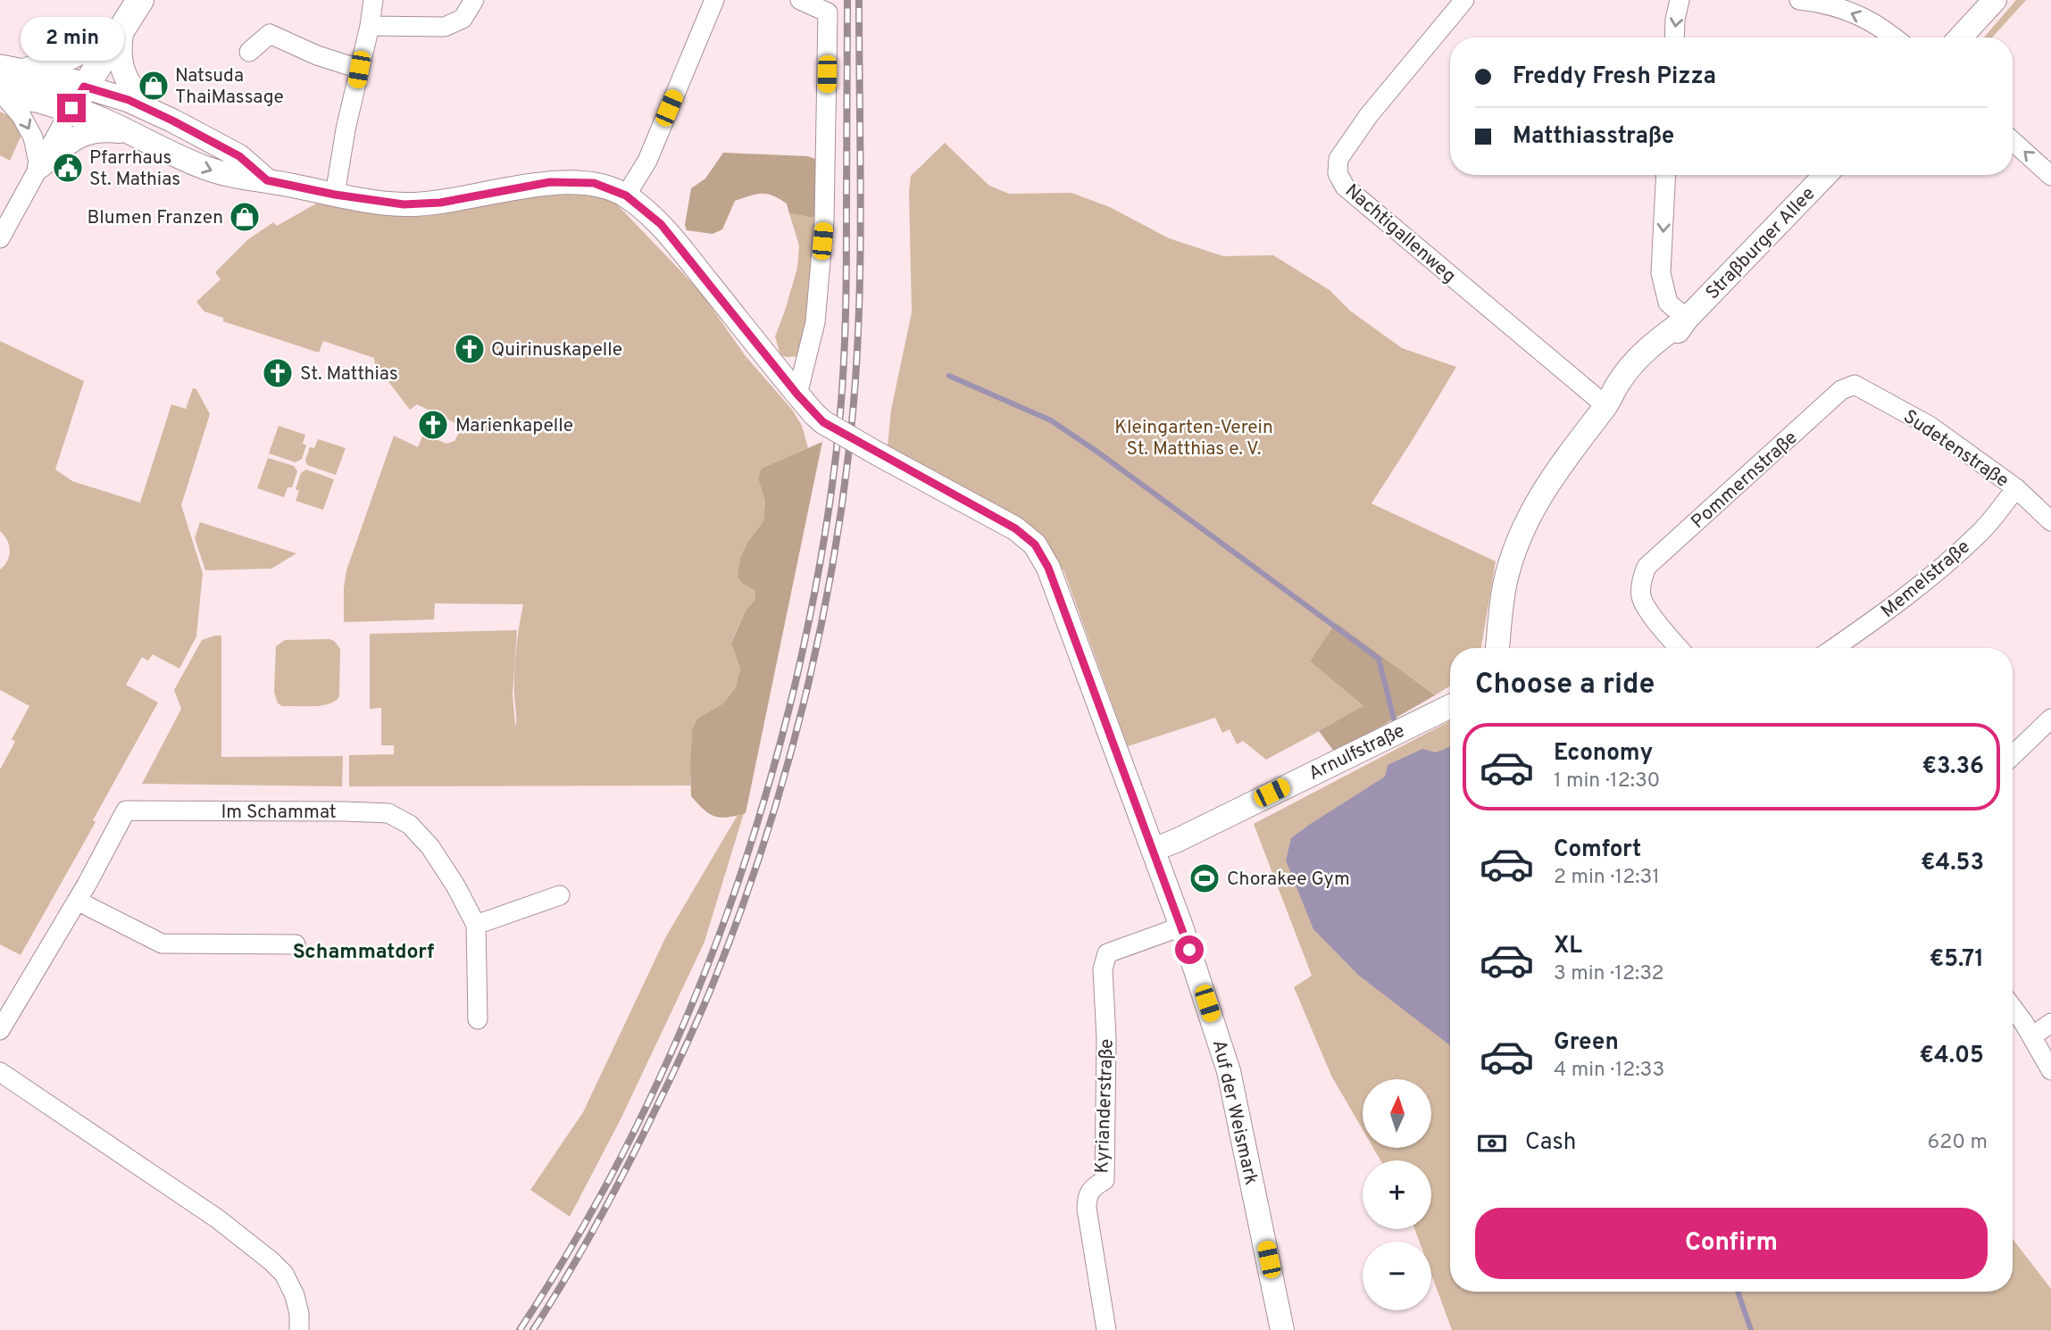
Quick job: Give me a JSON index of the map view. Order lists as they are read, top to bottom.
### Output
{
  "streets": {
    "street": [
      "Nachtigallenweg",
      "Straßburger Allee",
      "Sudetenstraße",
      "Pommernstraße",
      "Memelstraße",
      "Arnulfstraße",
      "Im Schammat",
      "Kyrianderstraße",
      "Auf der Weismark"
    ]
  },
  "crossings": [
    ["Sudetenstraße", "Pommernstraße"],
    ["Sudetenstraße", "Memelstraße"],
    ["Arnulfstraße", "Auf der Weismark"],
    ["Kyrianderstraße", "Auf der Weismark"]
  ],
  "districts": ["Schammatdorf"],
  "parks": ["Kleingarten-Verein St. Matthias e. V."],
  "places": {
    "shop": ["Natsuda ThaiMassage", "Blumen Franzen"],
    "public building": ["Pfarrhaus St. Mathias"],
    "church": ["Quirinuskapelle", "St. Matthias", "Marienkapelle"],
    "sports": ["Chorakee Gym"]
  },
  "north": "top",
  "page": {
    "bubble": "2 min",
    "banner": ["Freddy Fresh Pizza", "Matthiasstraße"],
    "heading": "Choose a ride",
    "list": [
      {
        "name": "Economy",
        "note": "1 min · 12:30",
        "value": "€3.36"
      },
      {
        "name": "Comfort",
        "note": "2 min · 12:31",
        "value": "€4.53"
      },
      {
        "name": "XL",
        "note": "3 min · 12:32",
        "value": "€5.71"
      },
      {
        "name": "Green",
        "note": "4 min · 12:33",
        "value": "€4.05"
      }
    ],
    "map_buttons": ["+", "−"],
    "pay": ["Cash", "620 m"],
    "buttons": "Confirm"
  }
}
